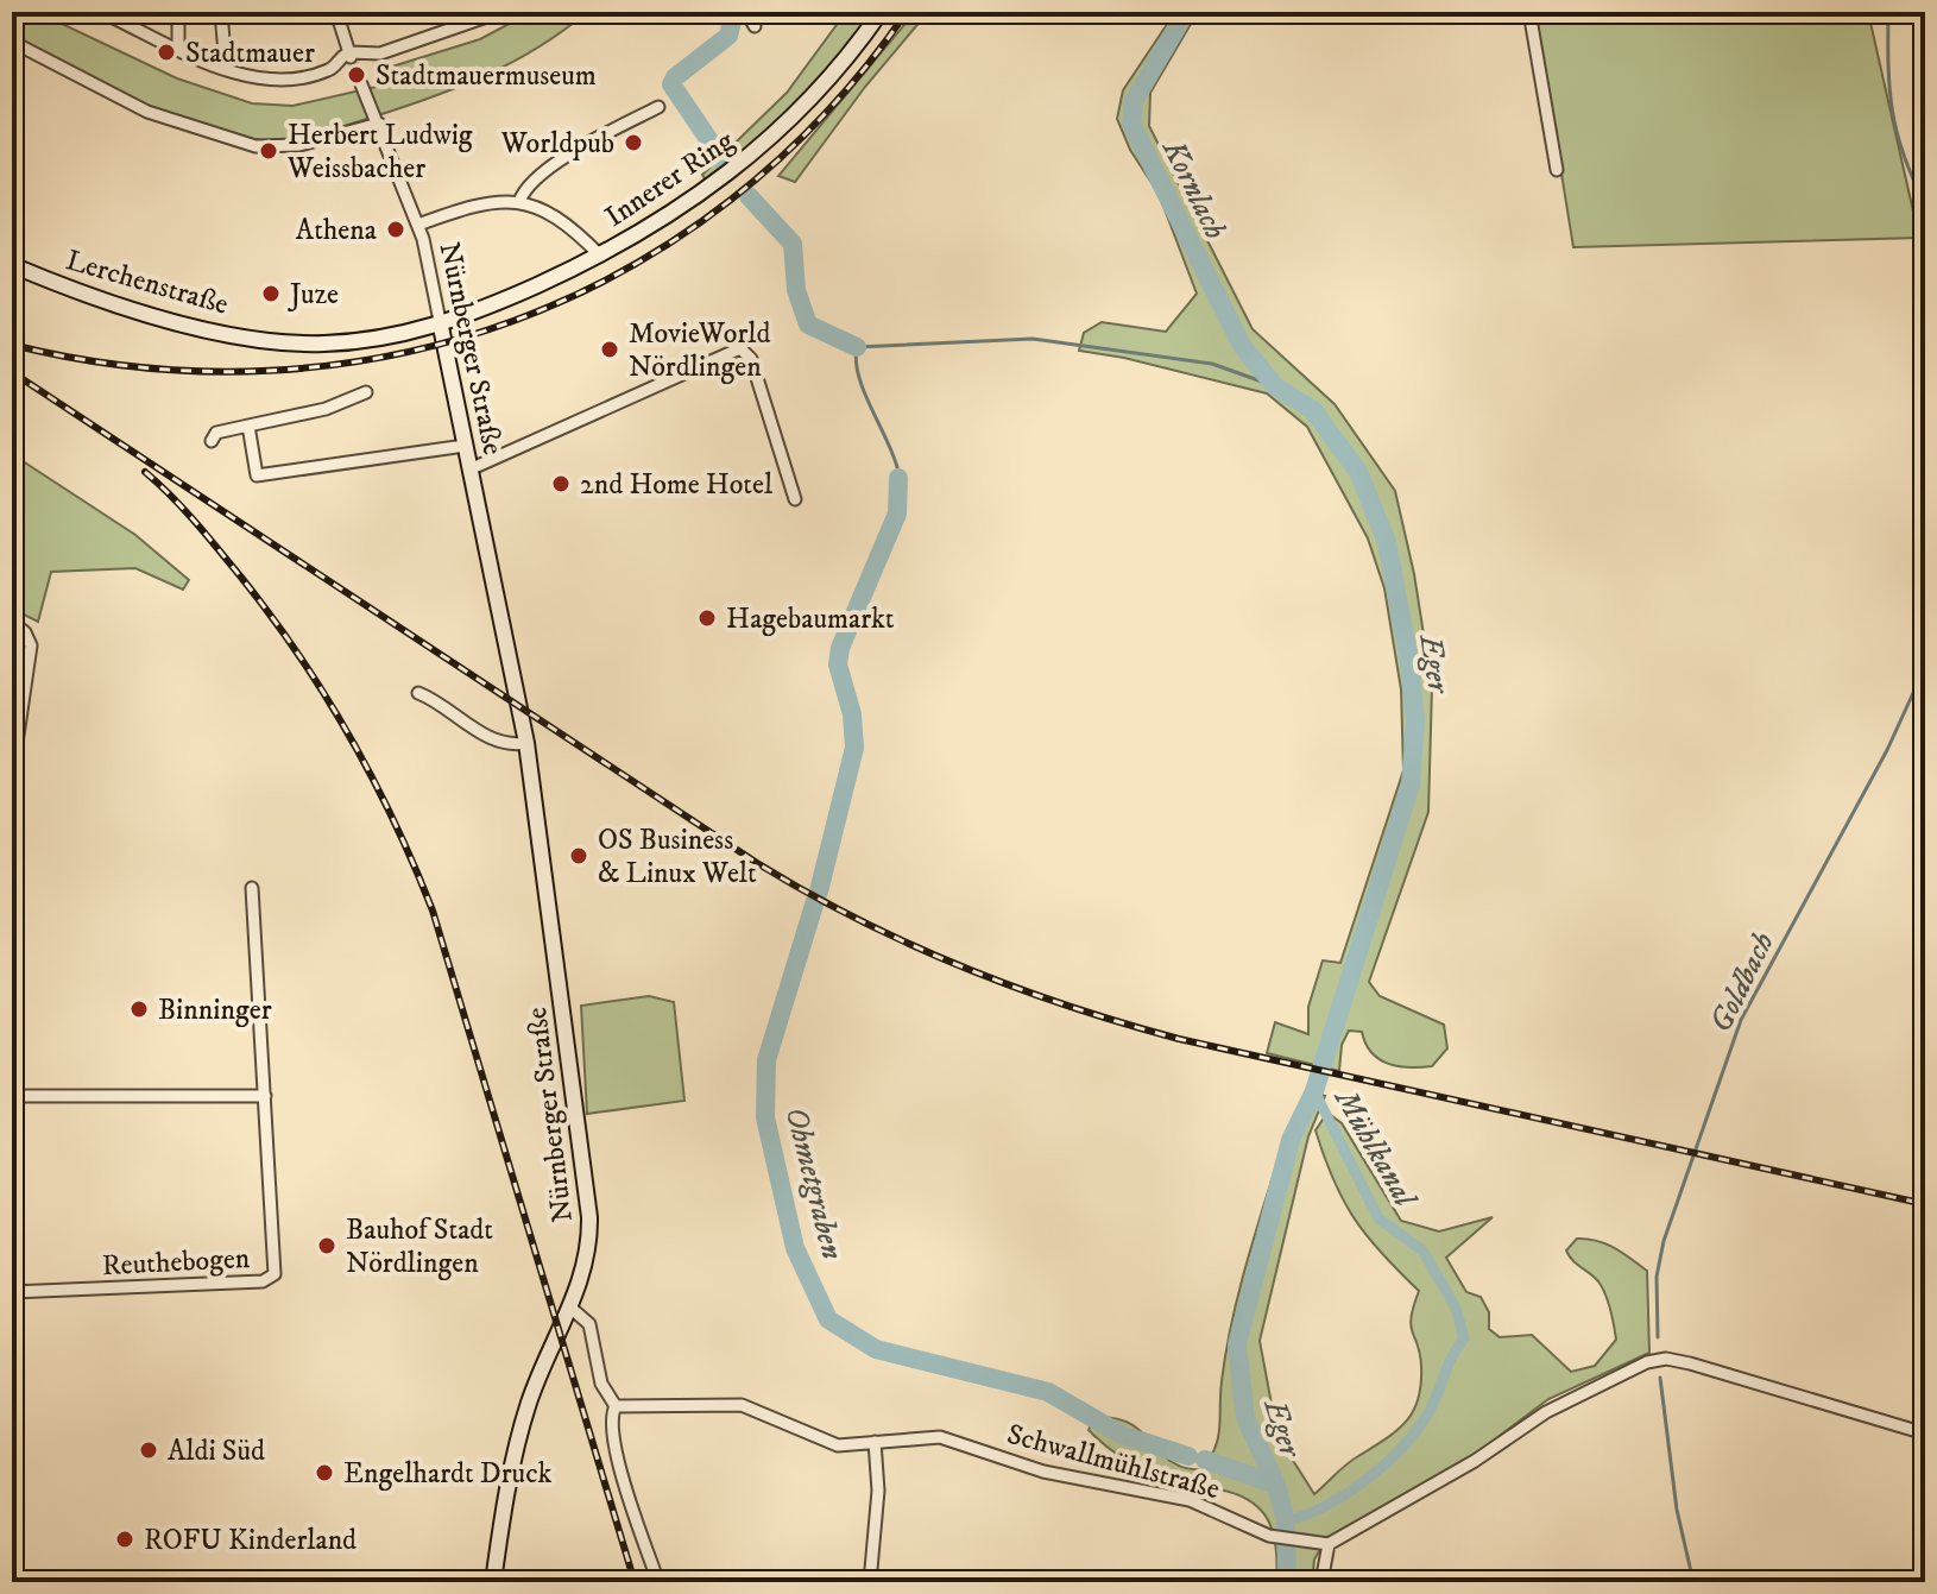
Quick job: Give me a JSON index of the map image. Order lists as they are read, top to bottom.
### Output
{
  "streets": {
    "main road": ["Innerer Ring", "Lerchenstraße", "Nürnberger Straße"],
    "street": ["Reuthebogen", "Schwallmühlstraße"]
  },
  "crossings": [
    ["Innerer Ring", "Lerchenstraße"],
    ["Innerer Ring", "Nürnberger Straße"],
    ["Lerchenstraße", "Nürnberger Straße"]
  ],
  "water": [
    "Kornlach",
    "Eger",
    "Goldbach",
    "Mühlkanal",
    "Ohmetgraben"
  ],
  "places": [
    "Stadtmauer",
    "Stadtmauermuseum",
    "Worldpub",
    "Herbert Ludwig Weissbacher",
    "Athena",
    "Juze",
    "MovieWorld Nördlingen",
    "2nd Home Hotel",
    "Hagebaumarkt",
    "OS Business & Linux Welt",
    "Binninger",
    "Bauhof Stadt Nördlingen",
    "Aldi Süd",
    "Engelhardt Druck",
    "ROFU Kinderland"
  ]
}
